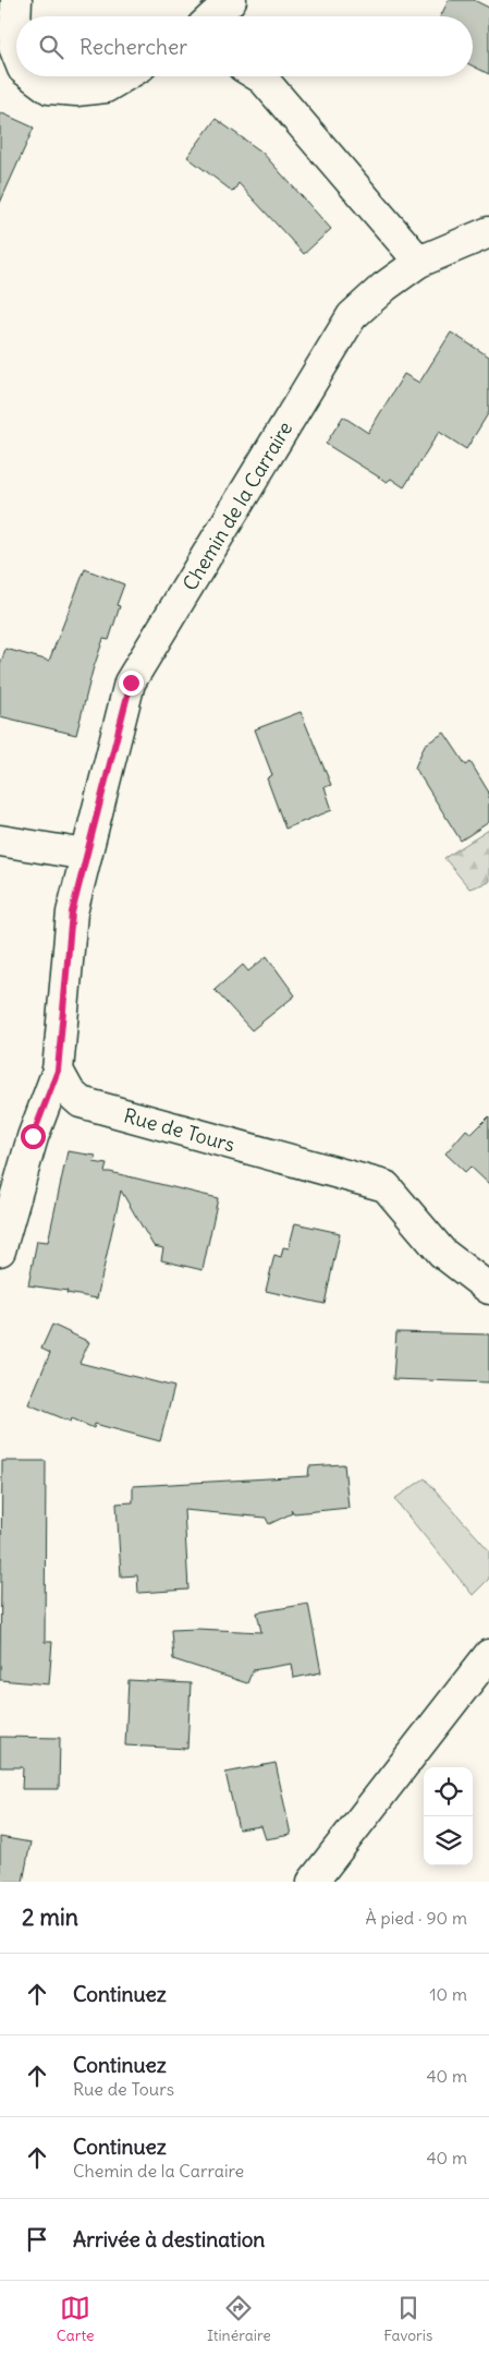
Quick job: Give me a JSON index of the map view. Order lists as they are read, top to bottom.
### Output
{
  "streets": {
    "street": ["Chemin de la Carraire", "Rue de Tours"]
  },
  "page": {
    "search": "Rechercher",
    "heading": ["2 min", "À pied · 90 m"],
    "list": [
      ["Continuez", "10 m"],
      ["Continuez", "Rue de Tours", "40 m"],
      ["Continuez", "Chemin de la Carraire", "40 m"],
      "Arrivée à destination"
    ],
    "nav": ["Carte", "Itinéraire", "Favoris"]
  }
}
